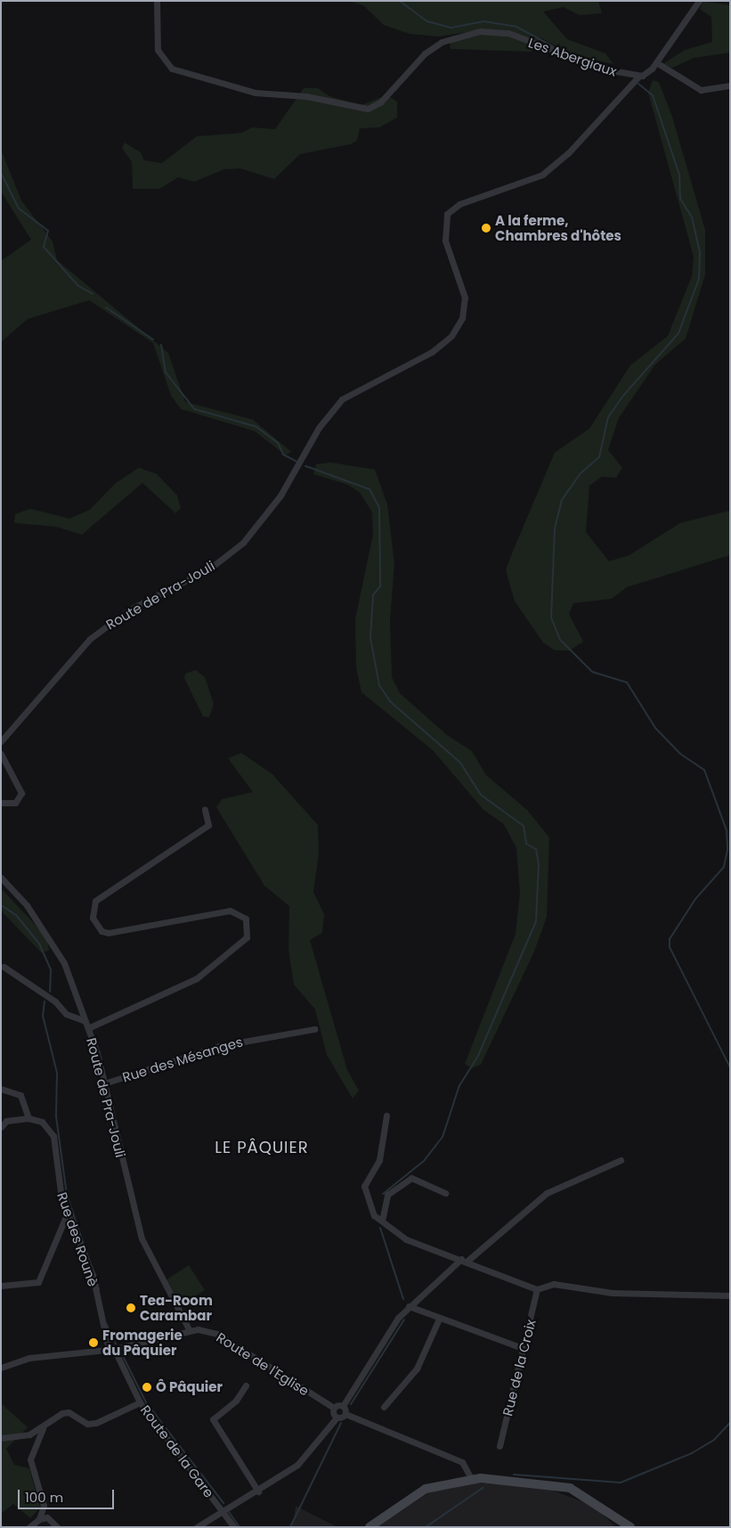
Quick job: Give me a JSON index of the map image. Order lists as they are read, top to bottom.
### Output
{
  "streets": {
    "street": [
      "Les Abergiaux",
      "Route de Pra-Jouli",
      "Rue des Mésanges",
      "Rue des Rounè",
      "Route de l'Eglise",
      "Rue de la Croix",
      "Route de la Gare"
    ]
  },
  "crossings": [
    ["Les Abergiaux", "Route de Pra-Jouli"],
    ["Route de Pra-Jouli", "Rue des Mésanges"],
    ["Route de Pra-Jouli", "Route de l'Eglise"],
    ["Rue des Rounè", "Route de la Gare"]
  ],
  "districts": ["LE PÂQUIER"],
  "places": [
    "A la ferme, Chambres d'hôtes",
    "Tea-Room Carambar",
    "Fromagerie du Pâquier",
    "Ô Pâquier"
  ],
  "scale_bar": "100 m"
}
